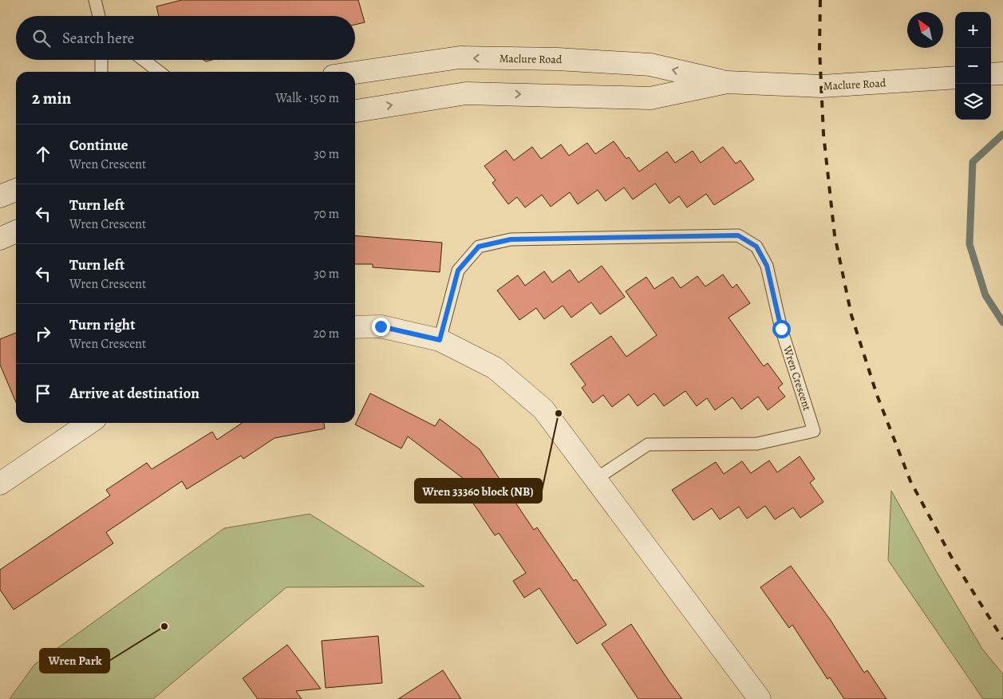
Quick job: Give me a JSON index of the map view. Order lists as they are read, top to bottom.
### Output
{
  "streets": {
    "main road": ["Maclure Road"],
    "lane": ["Wren Crescent"]
  },
  "places": ["Wren 33360 block (NB)", "Wren Park"],
  "north": "top left",
  "page": {
    "map_buttons": ["+", "−"],
    "search": "Search here",
    "heading": ["2 min", "Walk · 150 m"],
    "list": [
      ["Continue", "Wren Crescent", "30 m"],
      ["Turn left", "Wren Crescent", "70 m"],
      ["Turn left", "Wren Crescent", "30 m"],
      ["Turn right", "Wren Crescent", "20 m"],
      "Arrive at destination"
    ]
  }
}
